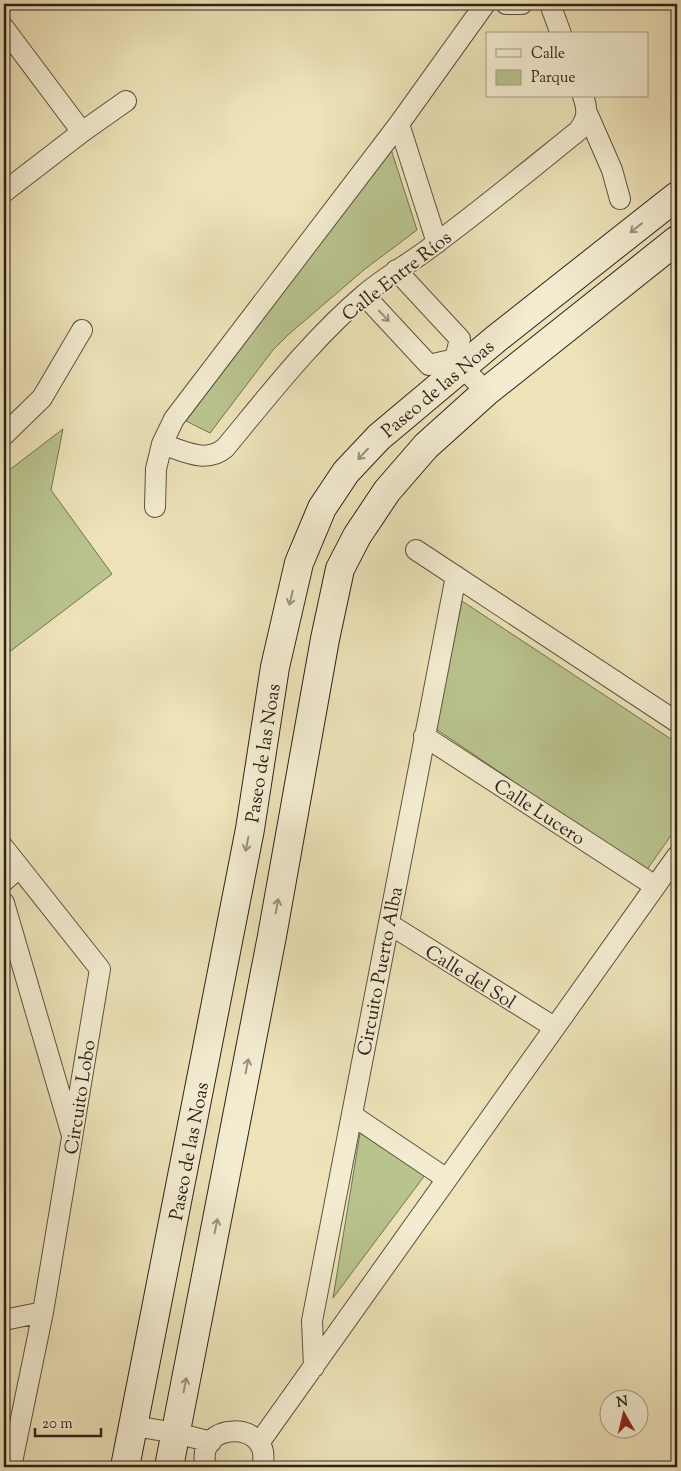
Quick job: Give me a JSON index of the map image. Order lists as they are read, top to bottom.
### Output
{
  "streets": {
    "street": [
      "Calle Entre Ríos",
      "Paseo de las Noas",
      "Calle Lucero",
      "Circuito Puerto Alba",
      "Calle del Sol",
      "Circuito Lobo"
    ]
  },
  "crossings": [
    ["Calle Lucero", "Circuito Puerto Alba"],
    ["Circuito Puerto Alba", "Calle del Sol"]
  ],
  "legend": ["Calle", "Parque"],
  "scale_bar": "20 m",
  "north": "top"
}
